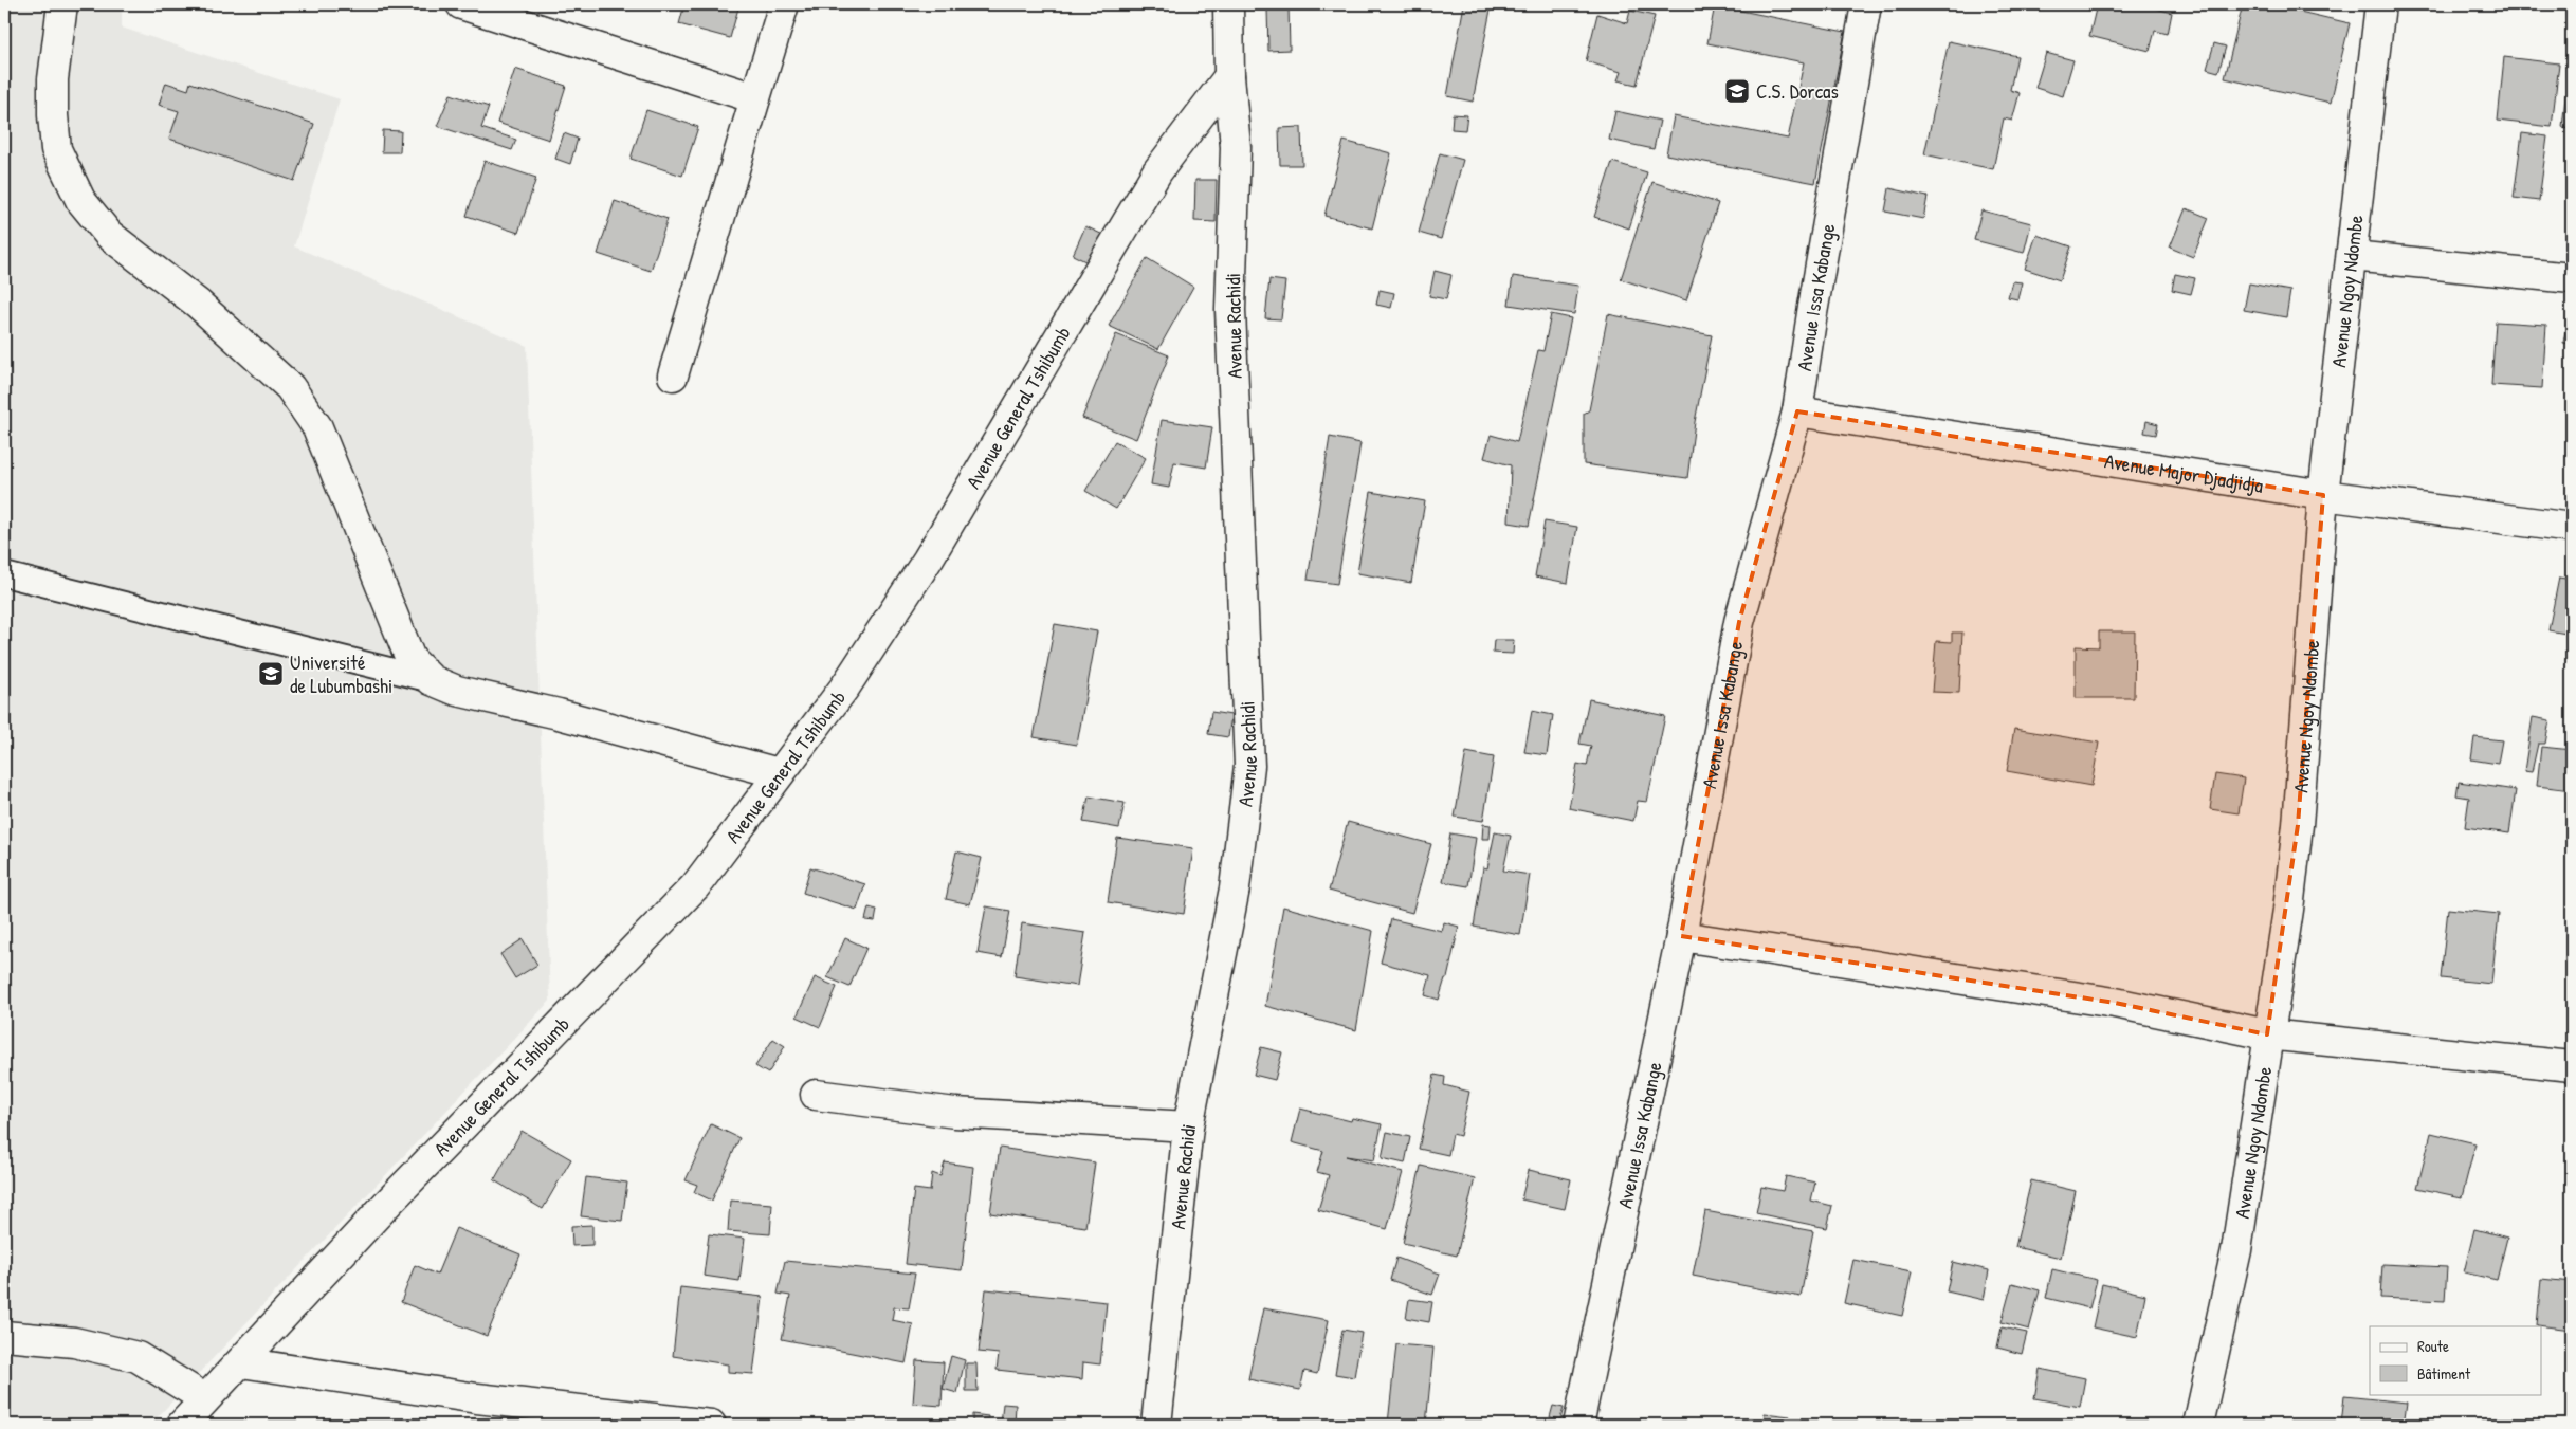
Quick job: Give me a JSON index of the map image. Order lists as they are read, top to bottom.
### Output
{
  "streets": {
    "street": [
      "Avenue Ngoy Ndombe",
      "Avenue Issa Kabange",
      "Avenue Rachidi",
      "Avenue General Tshibumb",
      "Avenue Major Djadjidja"
    ]
  },
  "crossings": [
    ["Avenue Ngoy Ndombe", "Avenue Major Djadjidja"],
    ["Avenue Issa Kabange", "Avenue Major Djadjidja"],
    ["Avenue Rachidi", "Avenue General Tshibumb"]
  ],
  "places": {
    "school or university": ["C.S. Dorcas", "Université de Lubumbashi"]
  },
  "legend": ["Route", "Bâtiment"]
}
